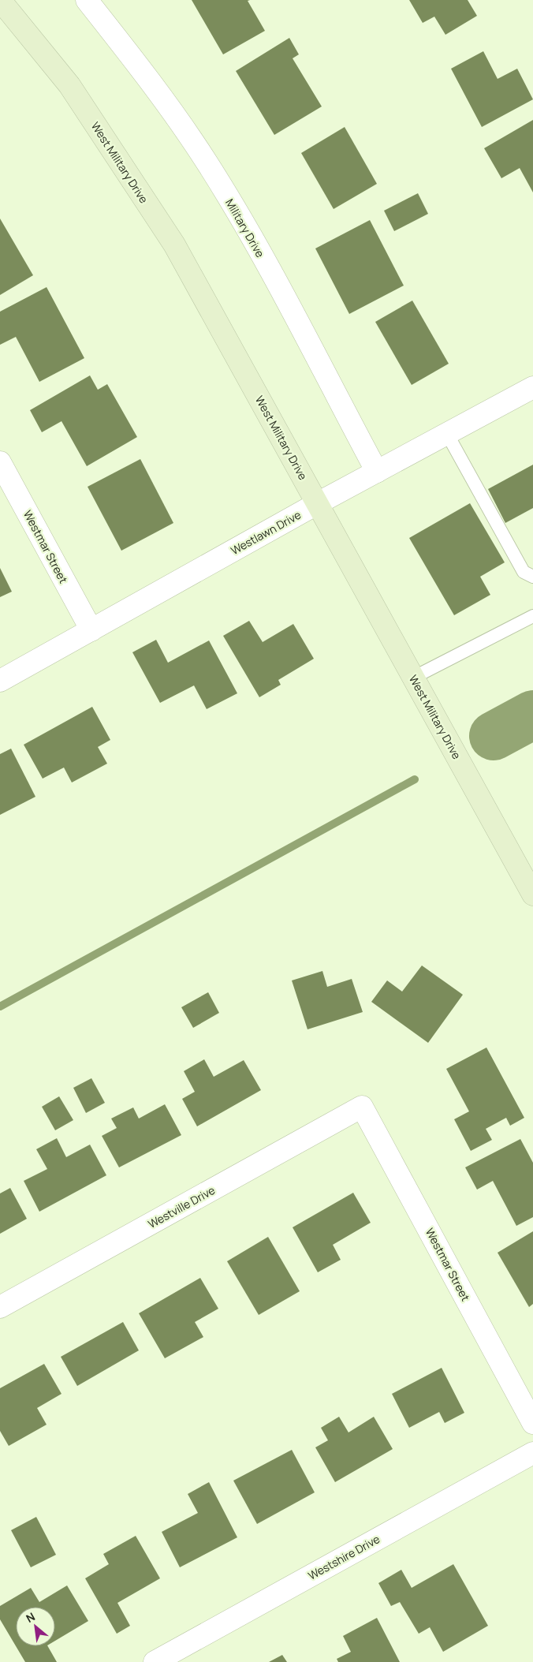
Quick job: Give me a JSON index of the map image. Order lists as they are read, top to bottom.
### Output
{
  "streets": {
    "main road": ["West Military Drive"],
    "street": [
      "Military Drive",
      "Westlawn Drive",
      "Westmar Street",
      "Westville Drive",
      "Westshire Drive"
    ]
  },
  "crossings": [
    ["West Military Drive", "Westlawn Drive"],
    ["Military Drive", "Westlawn Drive"],
    ["Westlawn Drive", "Westmar Street"],
    ["Westmar Street", "Westville Drive"]
  ],
  "north": "top left"
}
